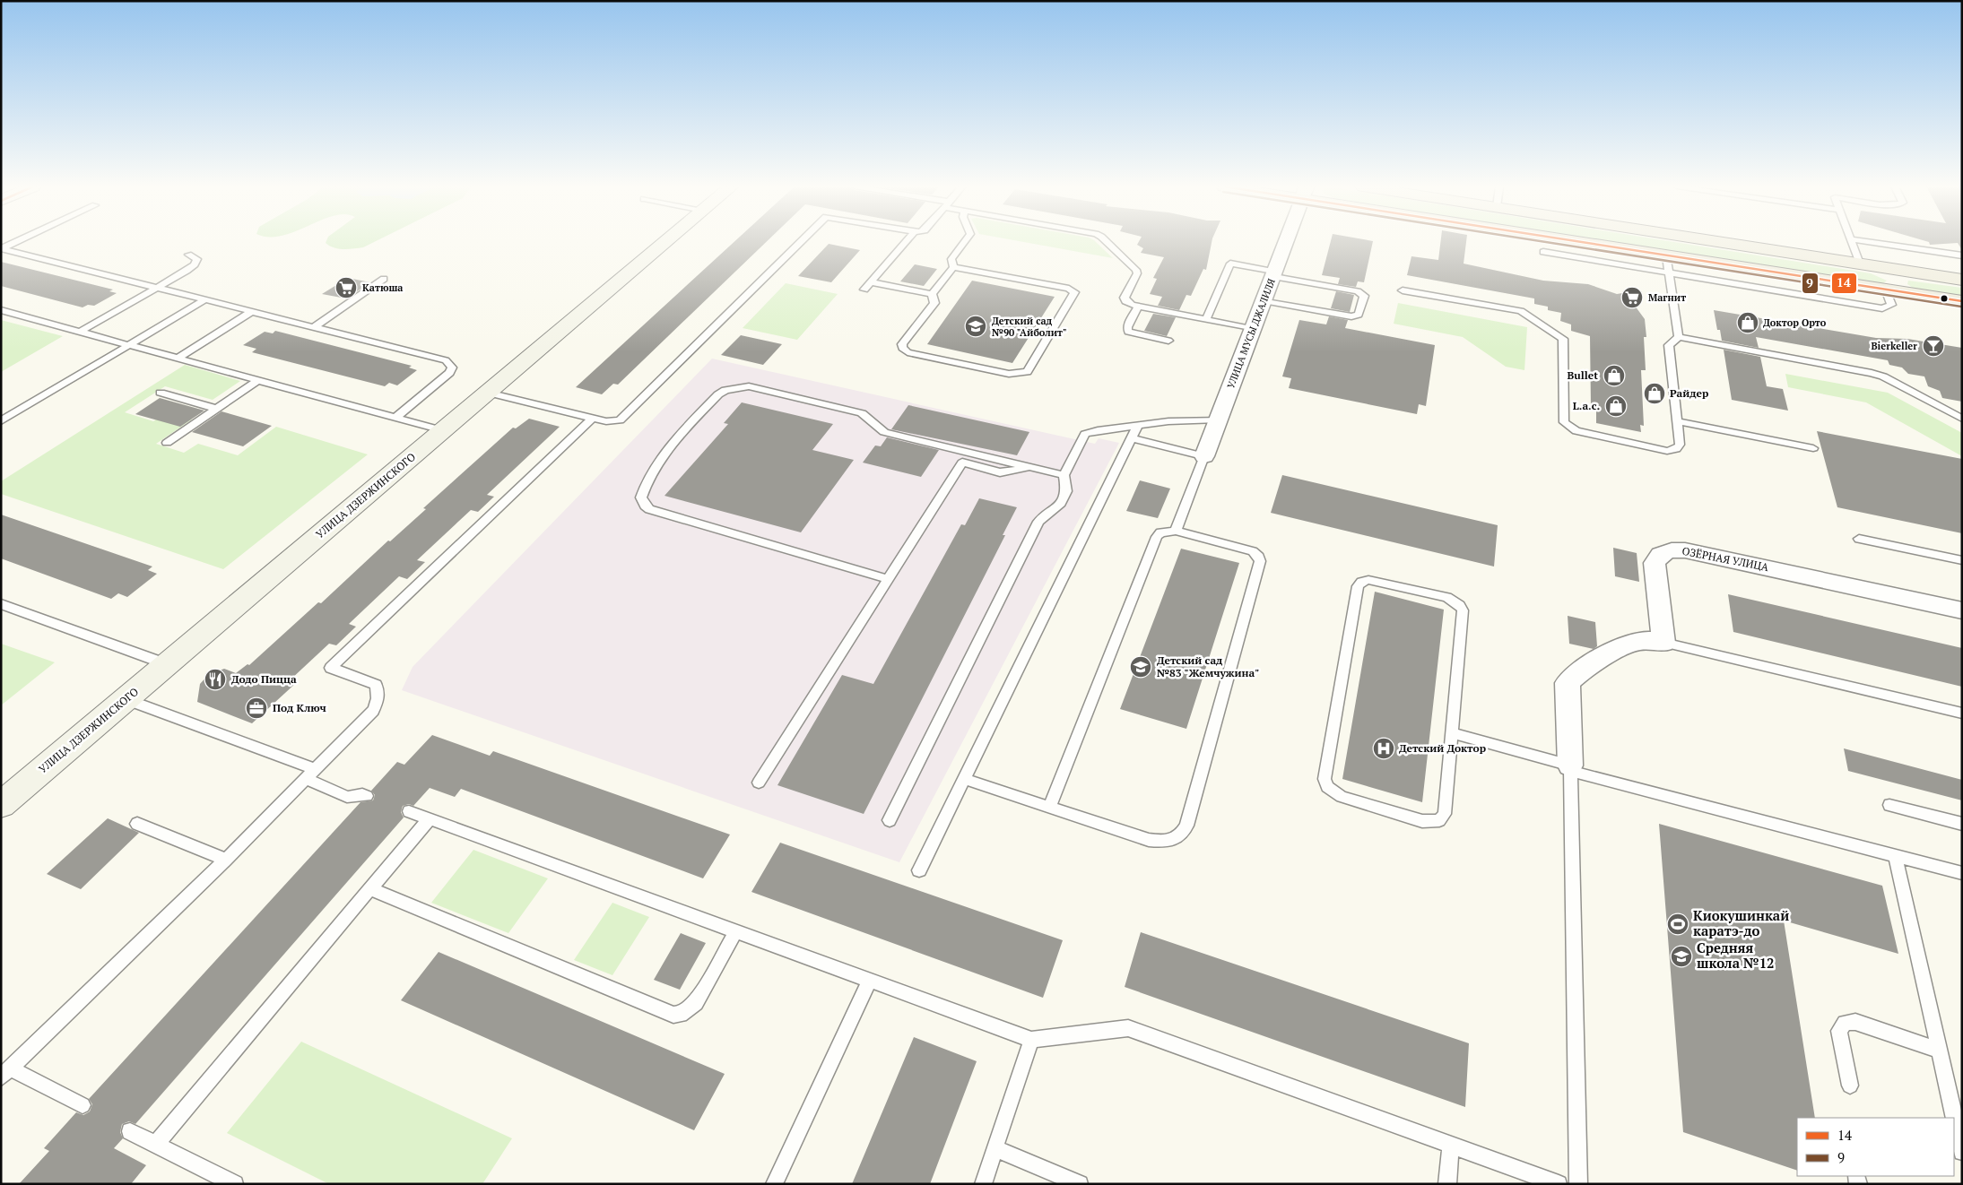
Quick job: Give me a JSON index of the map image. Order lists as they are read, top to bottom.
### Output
{
  "streets": {
    "street": ["УЛИЦА МУСЫ ДЖАЛИЛЯ", "УЛИЦА ДЗЕРЖИНСКОГО", "ОЗЁРНАЯ УЛИЦА"]
  },
  "places": {
    "supermarket": ["Катюша", "Магнит"],
    "shop": [
      "Доктор Орто",
      "Bullet",
      "Райдер",
      "L.a.c."
    ],
    "school or university": ["Детский сад №90 \"Айболит\"", "Детский сад №83 \"Жемчужина\"", "Средняя школа №12"],
    "bar": ["Bierkeller"],
    "restaurant": ["Додо Пицца"],
    "office": ["Под Ключ"],
    "hospital": ["Детский Доктор"],
    "sports": ["Киокушинкай каратэ-до"]
  },
  "lines": ["transit line 14", "transit line 9"],
  "legend": ["14", "9"]
}
